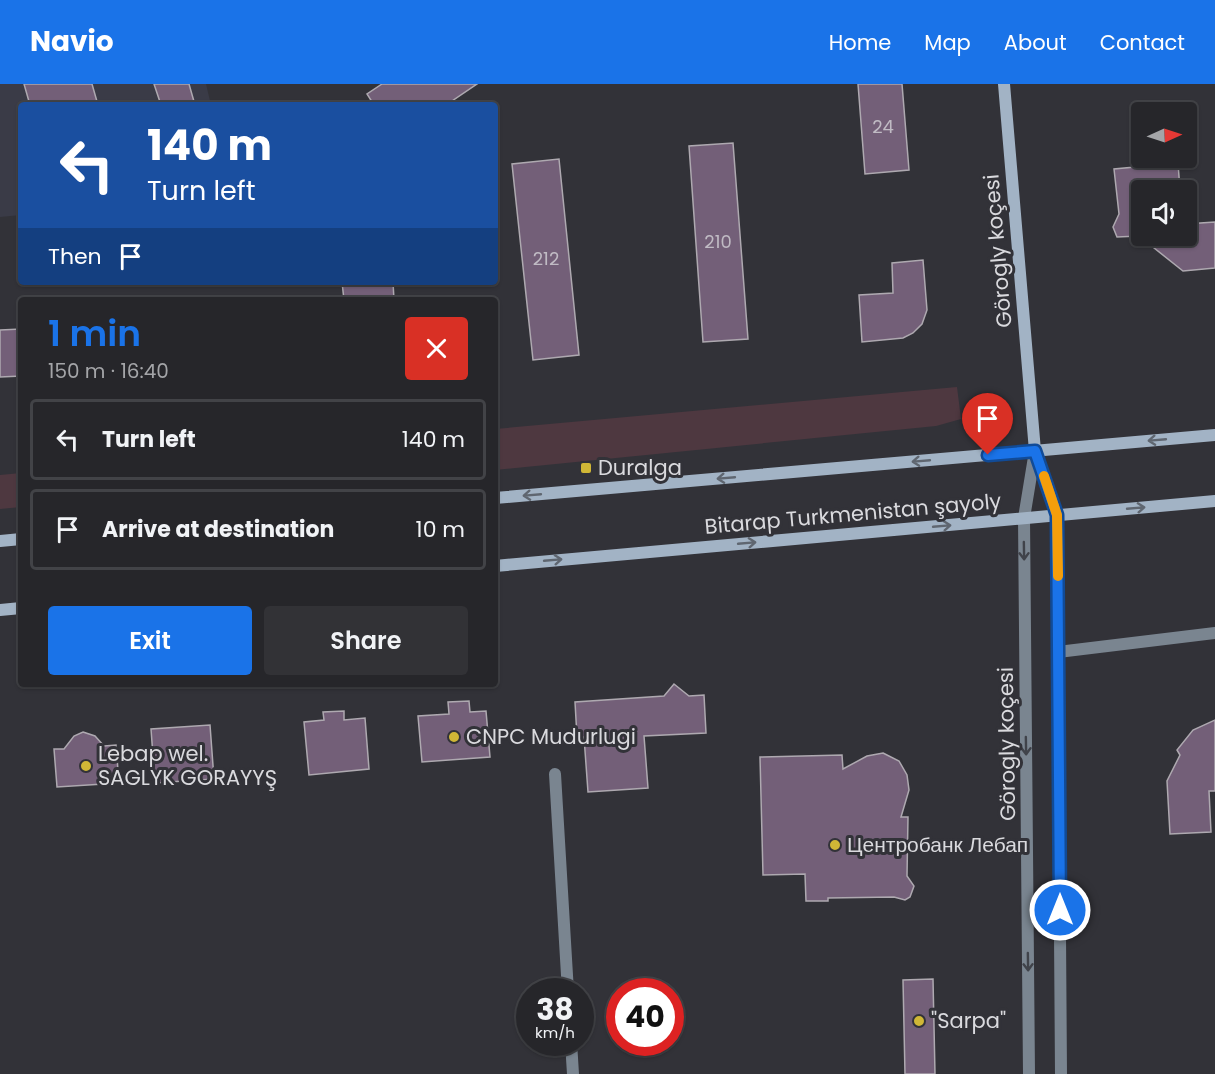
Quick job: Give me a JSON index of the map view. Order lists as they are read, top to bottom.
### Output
{
  "streets": {
    "main road": ["Görogly koçesi", "Bitarap Turkmenistan şayoly"]
  },
  "crossings": [
    ["Görogly koçesi", "Bitarap Turkmenistan şayoly"]
  ],
  "places": {
    "transit": ["Duralga"],
    "other": [
      "CNPC Mudurlugi",
      "Lebap wel. SAGLYK GORAYYŞ",
      "Центробанк Лебап",
      "\"Sarpa\""
    ]
  },
  "house_numbers": ["24", "210", "212"],
  "north": "right",
  "page": {
    "header": "Navio",
    "nav": [
      "Home",
      "Map",
      "About",
      "Contact"
    ],
    "turn": ["140 m", "Turn left"],
    "then": "Then",
    "heading": ["1 min", "150 m · 16:40"],
    "list": [
      {
        "name": "Turn left",
        "value": "140 m"
      },
      {
        "name": "Arrive at destination",
        "value": "10 m"
      }
    ],
    "buttons": ["Exit", "Share"],
    "speed": "38 km/h",
    "limit": "40"
  }
}
